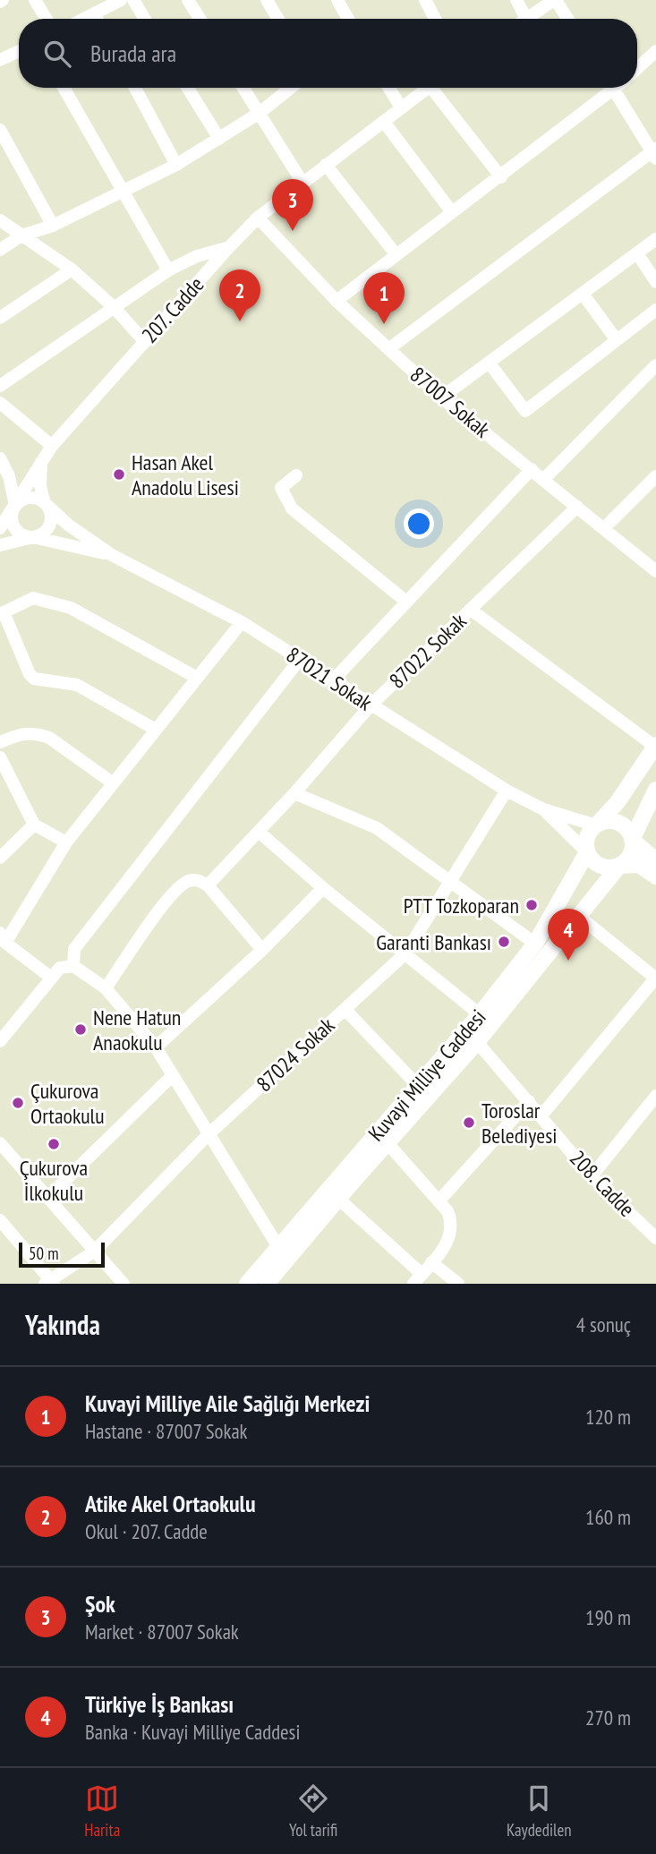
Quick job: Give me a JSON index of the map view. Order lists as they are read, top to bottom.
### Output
{
  "streets": {
    "main road": ["Kuvayi Milliye Caddesi"],
    "street": [
      "207. Cadde",
      "87007 Sokak",
      "87022 Sokak",
      "87021 Sokak",
      "87024 Sokak",
      "208. Cadde"
    ]
  },
  "crossings": [
    ["207. Cadde", "87007 Sokak"],
    ["87007 Sokak", "87022 Sokak"],
    ["87022 Sokak", "87021 Sokak"],
    ["87021 Sokak", "87024 Sokak"],
    ["87021 Sokak", "Kuvayi Milliye Caddesi"],
    ["Kuvayi Milliye Caddesi", "208. Cadde"]
  ],
  "places": [
    "Hasan Akel Anadolu Lisesi",
    "PTT Tozkoparan",
    "Garanti Bankası",
    "Nene Hatun Anaokulu",
    "Çukurova Ortaokulu",
    "Toroslar Belediyesi",
    "Çukurova İlkokulu"
  ],
  "scale_bar": "50 m",
  "page": {
    "search": "Burada ara",
    "pins": [
      "3",
      "2",
      "1",
      "4"
    ],
    "scale": "50 m",
    "heading": ["Yakında", "4 sonuç"],
    "list": [
      {
        "mark": "1",
        "name": "Kuvayi Milliye Aile Sağlığı Merkezi",
        "note": "Hastane · 87007 Sokak",
        "value": "120 m"
      },
      {
        "mark": "2",
        "name": "Atike Akel Ortaokulu",
        "note": "Okul · 207. Cadde",
        "value": "160 m"
      },
      {
        "mark": "3",
        "name": "Şok",
        "note": "Market · 87007 Sokak",
        "value": "190 m"
      },
      {
        "mark": "4",
        "name": "Türkiye İş Bankası",
        "note": "Banka · Kuvayi Milliye Caddesi",
        "value": "270 m"
      }
    ],
    "nav": ["Harita", "Yol tarifi", "Kaydedilen"]
  }
}
